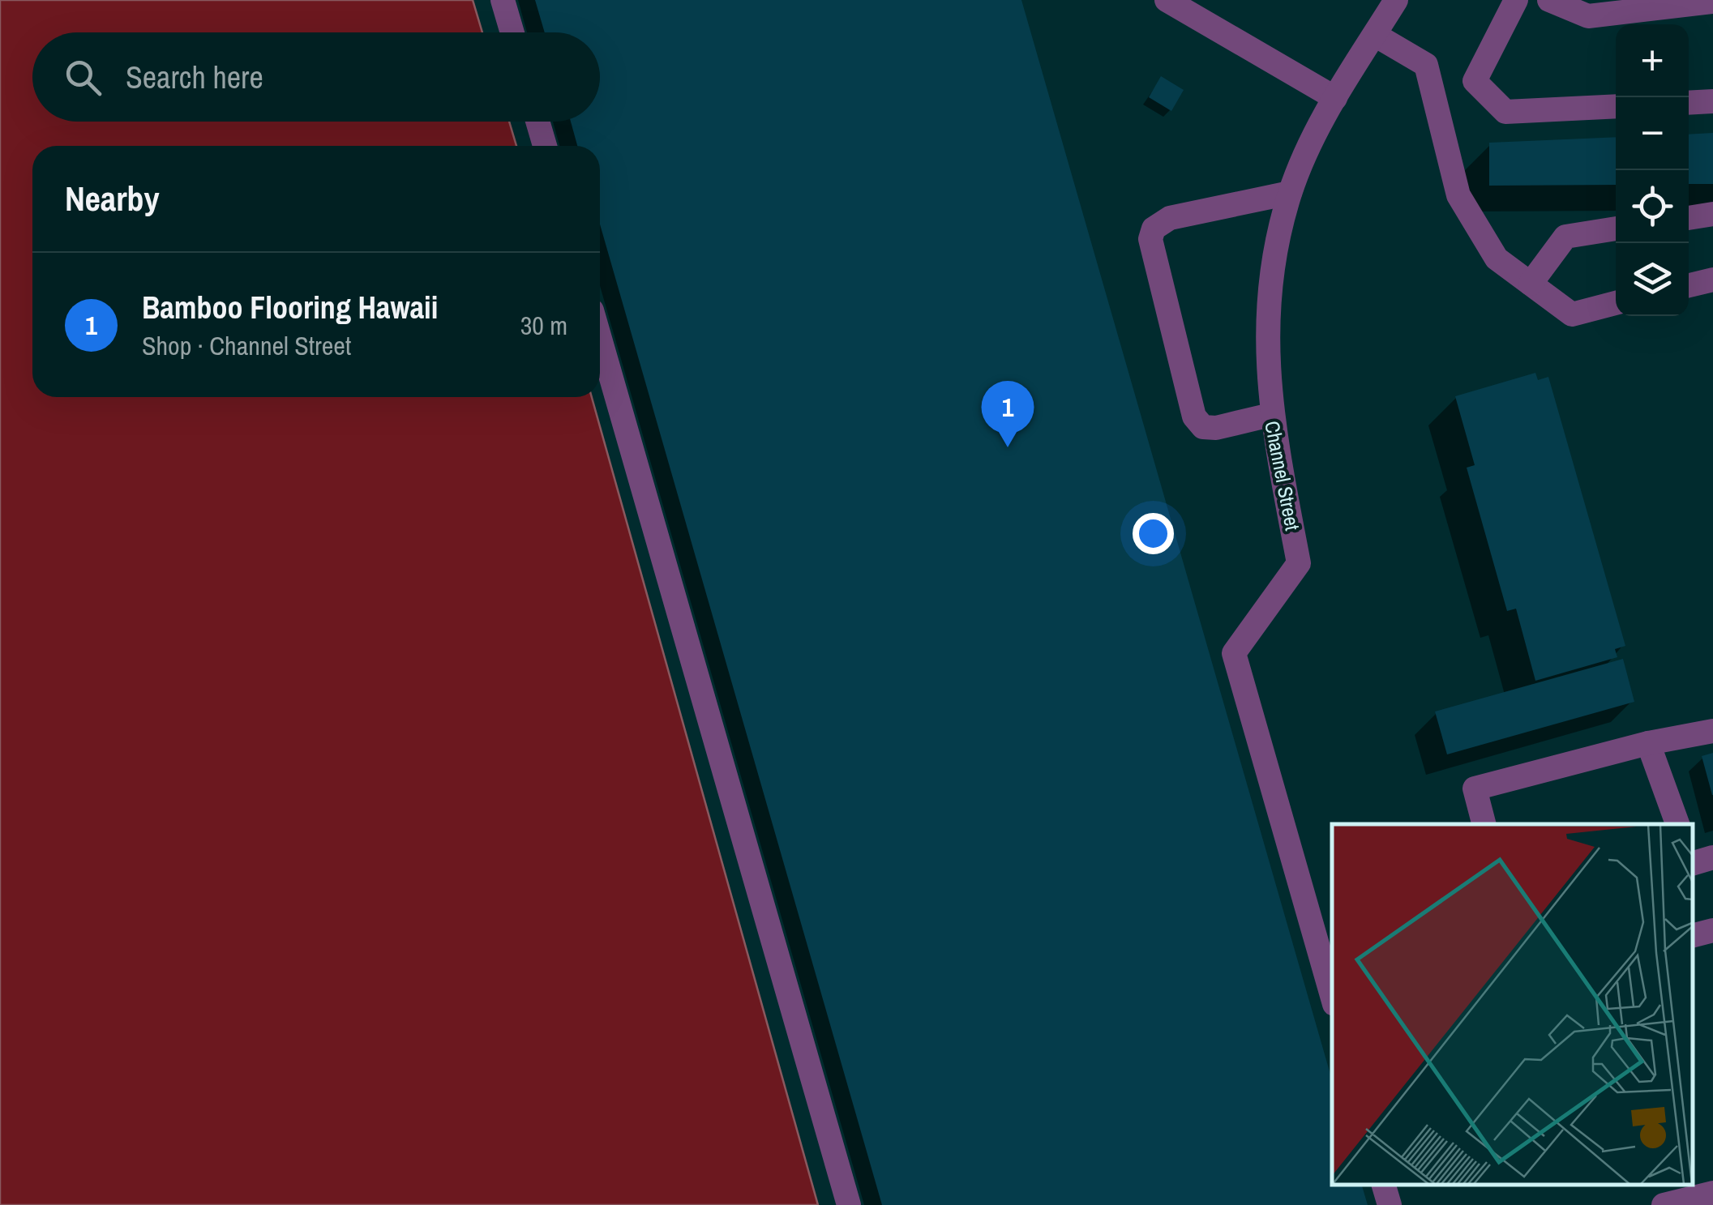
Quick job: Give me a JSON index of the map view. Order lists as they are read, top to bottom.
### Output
{
  "streets": {
    "street": ["Channel Street"]
  },
  "page": {
    "map_buttons": ["+", "−"],
    "search": "Search here",
    "heading": "Nearby",
    "list": [
      {
        "mark": "1",
        "name": "Bamboo Flooring Hawaii",
        "note": "Shop · Channel Street",
        "value": "30 m"
      }
    ],
    "pins": "1"
  }
}
